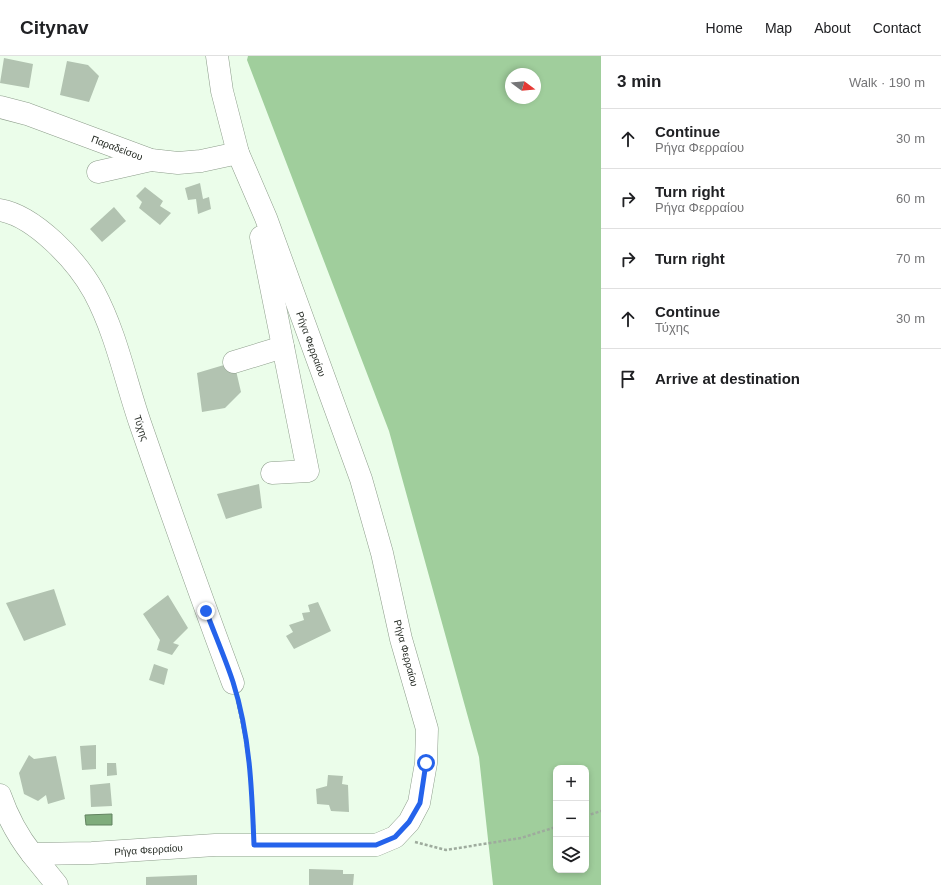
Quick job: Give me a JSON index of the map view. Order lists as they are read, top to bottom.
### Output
{
  "streets": {
    "street": ["Παραδείσου", "Ρήγα Φερραίου", "Τύχης"]
  },
  "crossings": [
    ["Παραδείσου", "Ρήγα Φερραίου"]
  ],
  "north": "right",
  "page": {
    "header": "Citynav",
    "nav": [
      "Home",
      "Map",
      "About",
      "Contact"
    ],
    "heading": ["3 min", "Walk · 190 m"],
    "list": [
      ["Continue", "Ρήγα Φερραίου", "30 m"],
      ["Turn right", "Ρήγα Φερραίου", "60 m"],
      ["Turn right", "70 m"],
      ["Continue", "Τύχης", "30 m"],
      "Arrive at destination"
    ],
    "map_buttons": ["+", "−"]
  }
}
